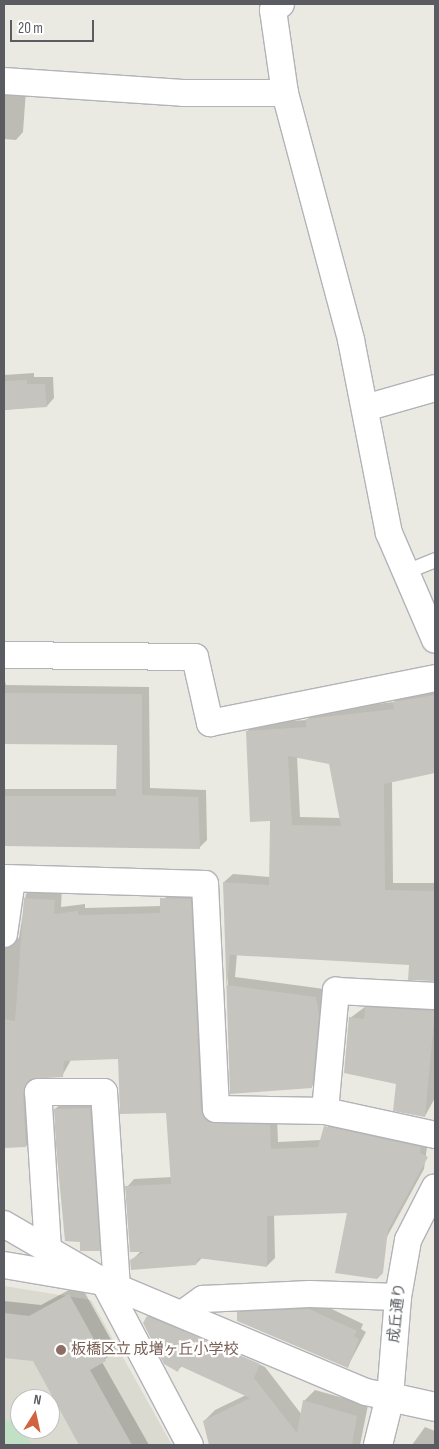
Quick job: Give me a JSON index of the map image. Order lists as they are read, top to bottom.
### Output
{
  "streets": {
    "street": ["成丘通り"]
  },
  "places": ["板橋区立 成増ヶ丘小学校"],
  "scale_bar": "20 m",
  "north": "top"
}
